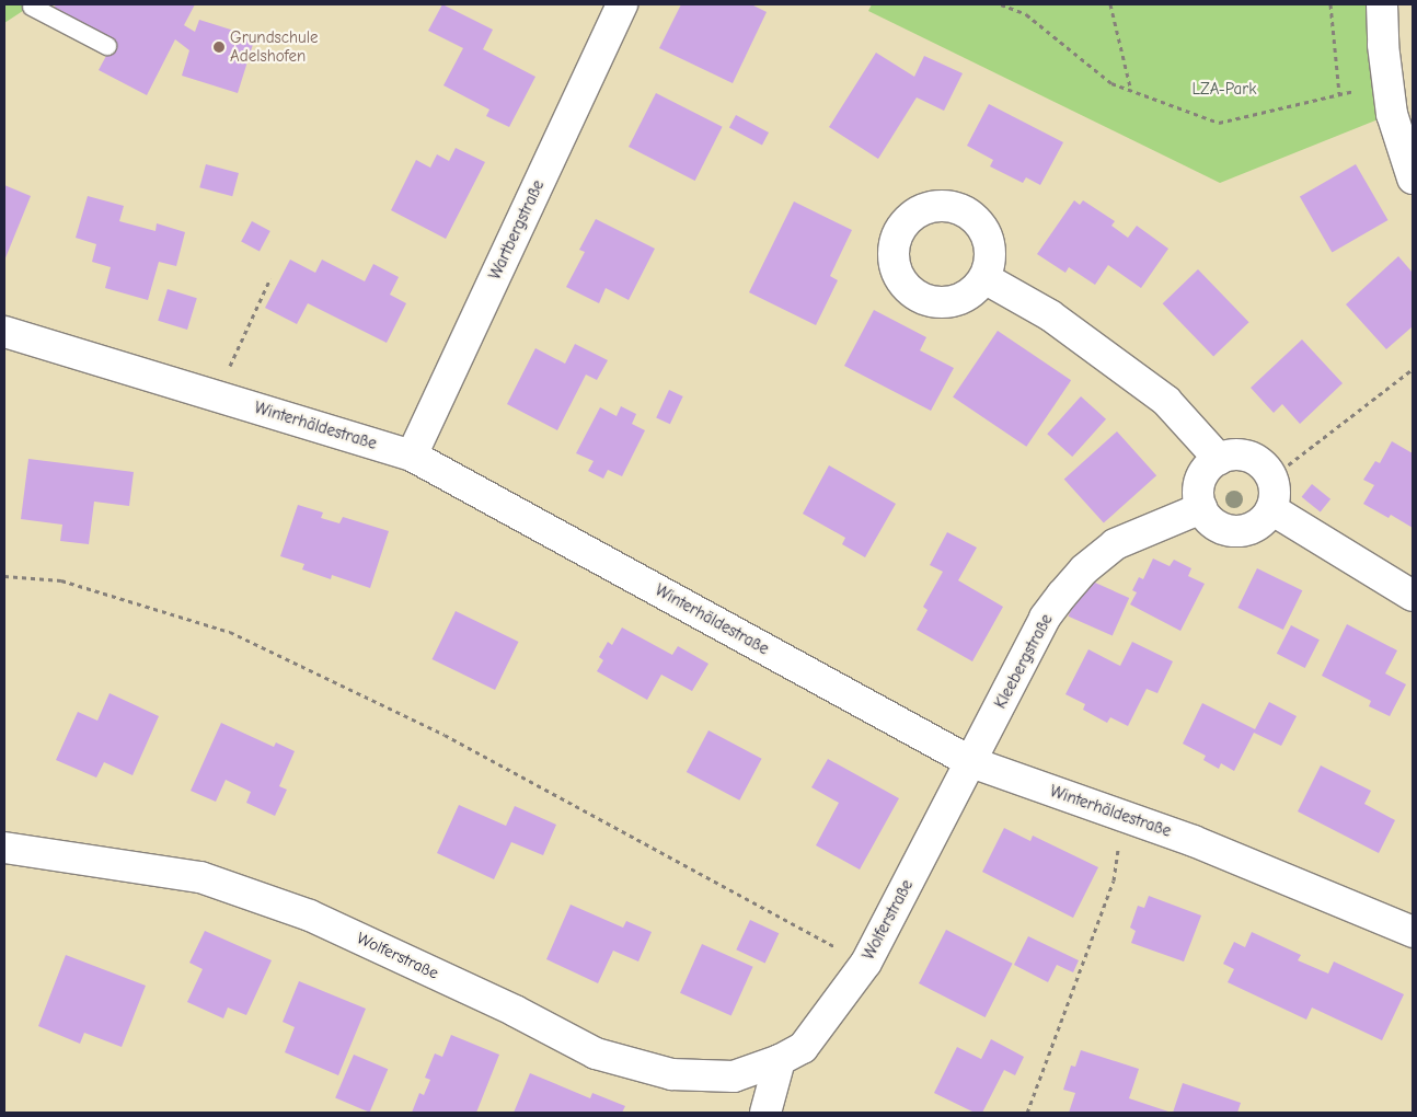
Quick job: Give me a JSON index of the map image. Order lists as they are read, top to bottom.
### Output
{
  "streets": {
    "street": [
      "Wartbergstraße",
      "Winterhäldestraße",
      "Kleebergstraße",
      "Wolferstraße"
    ]
  },
  "crossings": [
    ["Wartbergstraße", "Winterhäldestraße"],
    ["Winterhäldestraße", "Kleebergstraße"],
    ["Winterhäldestraße", "Wolferstraße"],
    ["Kleebergstraße", "Wolferstraße"]
  ],
  "parks": ["LZA-Park"],
  "places": ["Grundschule Adelshofen"]
}
